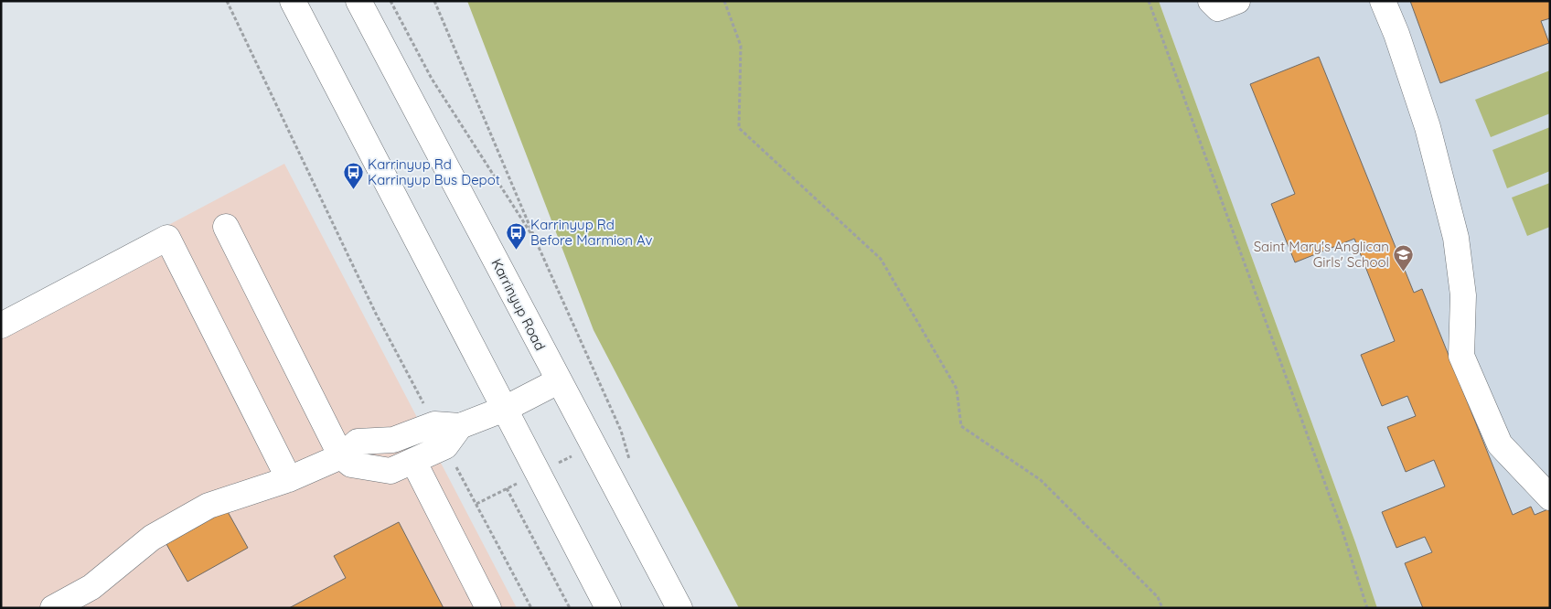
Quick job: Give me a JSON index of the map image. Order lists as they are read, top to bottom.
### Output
{
  "streets": {
    "main road": ["Karrinyup Road"]
  },
  "places": {
    "bus stop": ["Karrinyup Rd Karrinyup Bus Depot", "Karrinyup Rd Before Marmion Av"],
    "school or university": ["Saint Mary's Anglican Girls' School"]
  }
}
